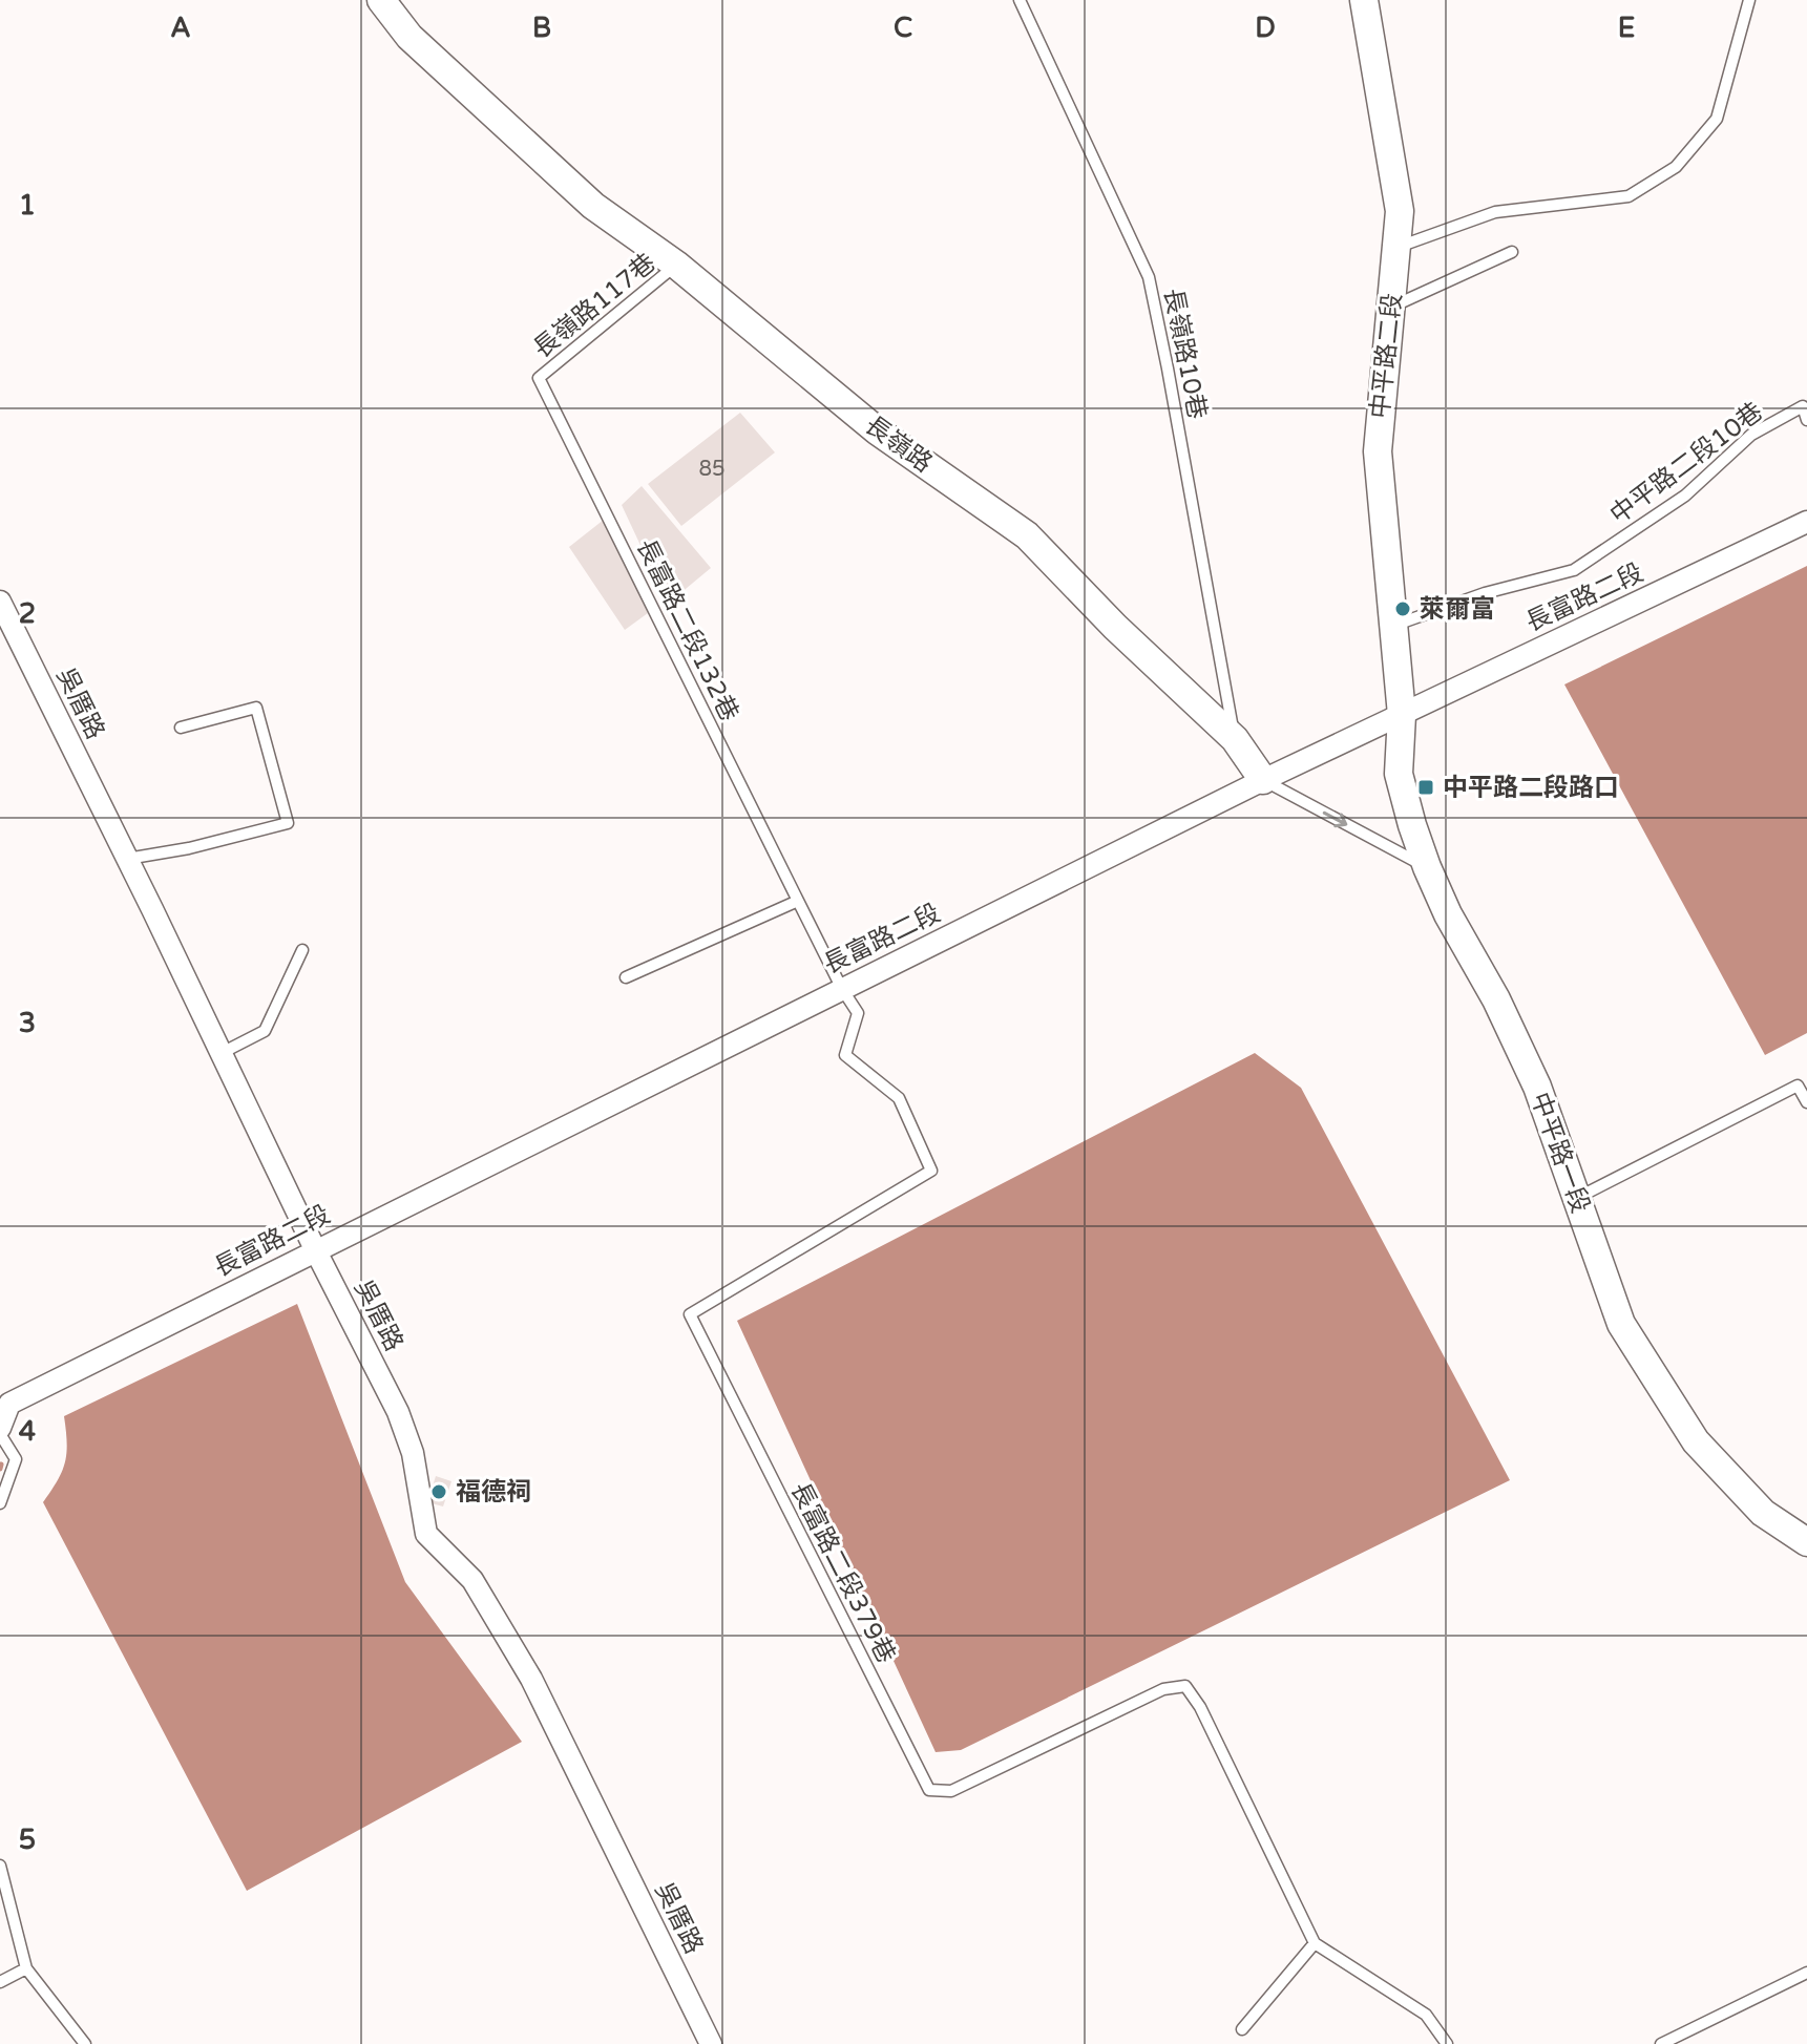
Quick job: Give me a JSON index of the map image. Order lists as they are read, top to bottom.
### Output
{
  "streets": {
    "street": [
      "中平路二段",
      "長嶺路",
      "長富路二段",
      "吳厝路",
      "中平路一段"
    ],
    "lane": [
      "長嶺路117巷",
      "長嶺路10巷",
      "中平路二段10巷",
      "長富路二段132巷",
      "長富路二段379巷"
    ]
  },
  "crossings": [
    ["長嶺路117巷", "長嶺路"],
    ["長嶺路117巷", "長富路二段132巷"],
    ["長嶺路10巷", "長嶺路"],
    ["中平路二段", "中平路二段10巷"],
    ["中平路二段", "長富路二段"],
    ["中平路二段", "中平路一段"],
    ["長嶺路", "長富路二段"],
    ["長嶺路", "中平路一段"],
    ["長富路二段", "長富路二段132巷"],
    ["長富路二段", "吳厝路"],
    ["長富路二段", "中平路一段"],
    ["長富路二段", "長富路二段379巷"],
    ["長富路二段132巷", "長富路二段379巷"]
  ],
  "places": {
    "other": ["萊爾富", "福德祠"],
    "transit": ["中平路二段路口"]
  },
  "house_numbers": ["85"],
  "grid": {
    "columns": [
      "A",
      "B",
      "C",
      "D",
      "E"
    ],
    "rows": [
      "1",
      "2",
      "3",
      "4",
      "5"
    ]
  }
}
